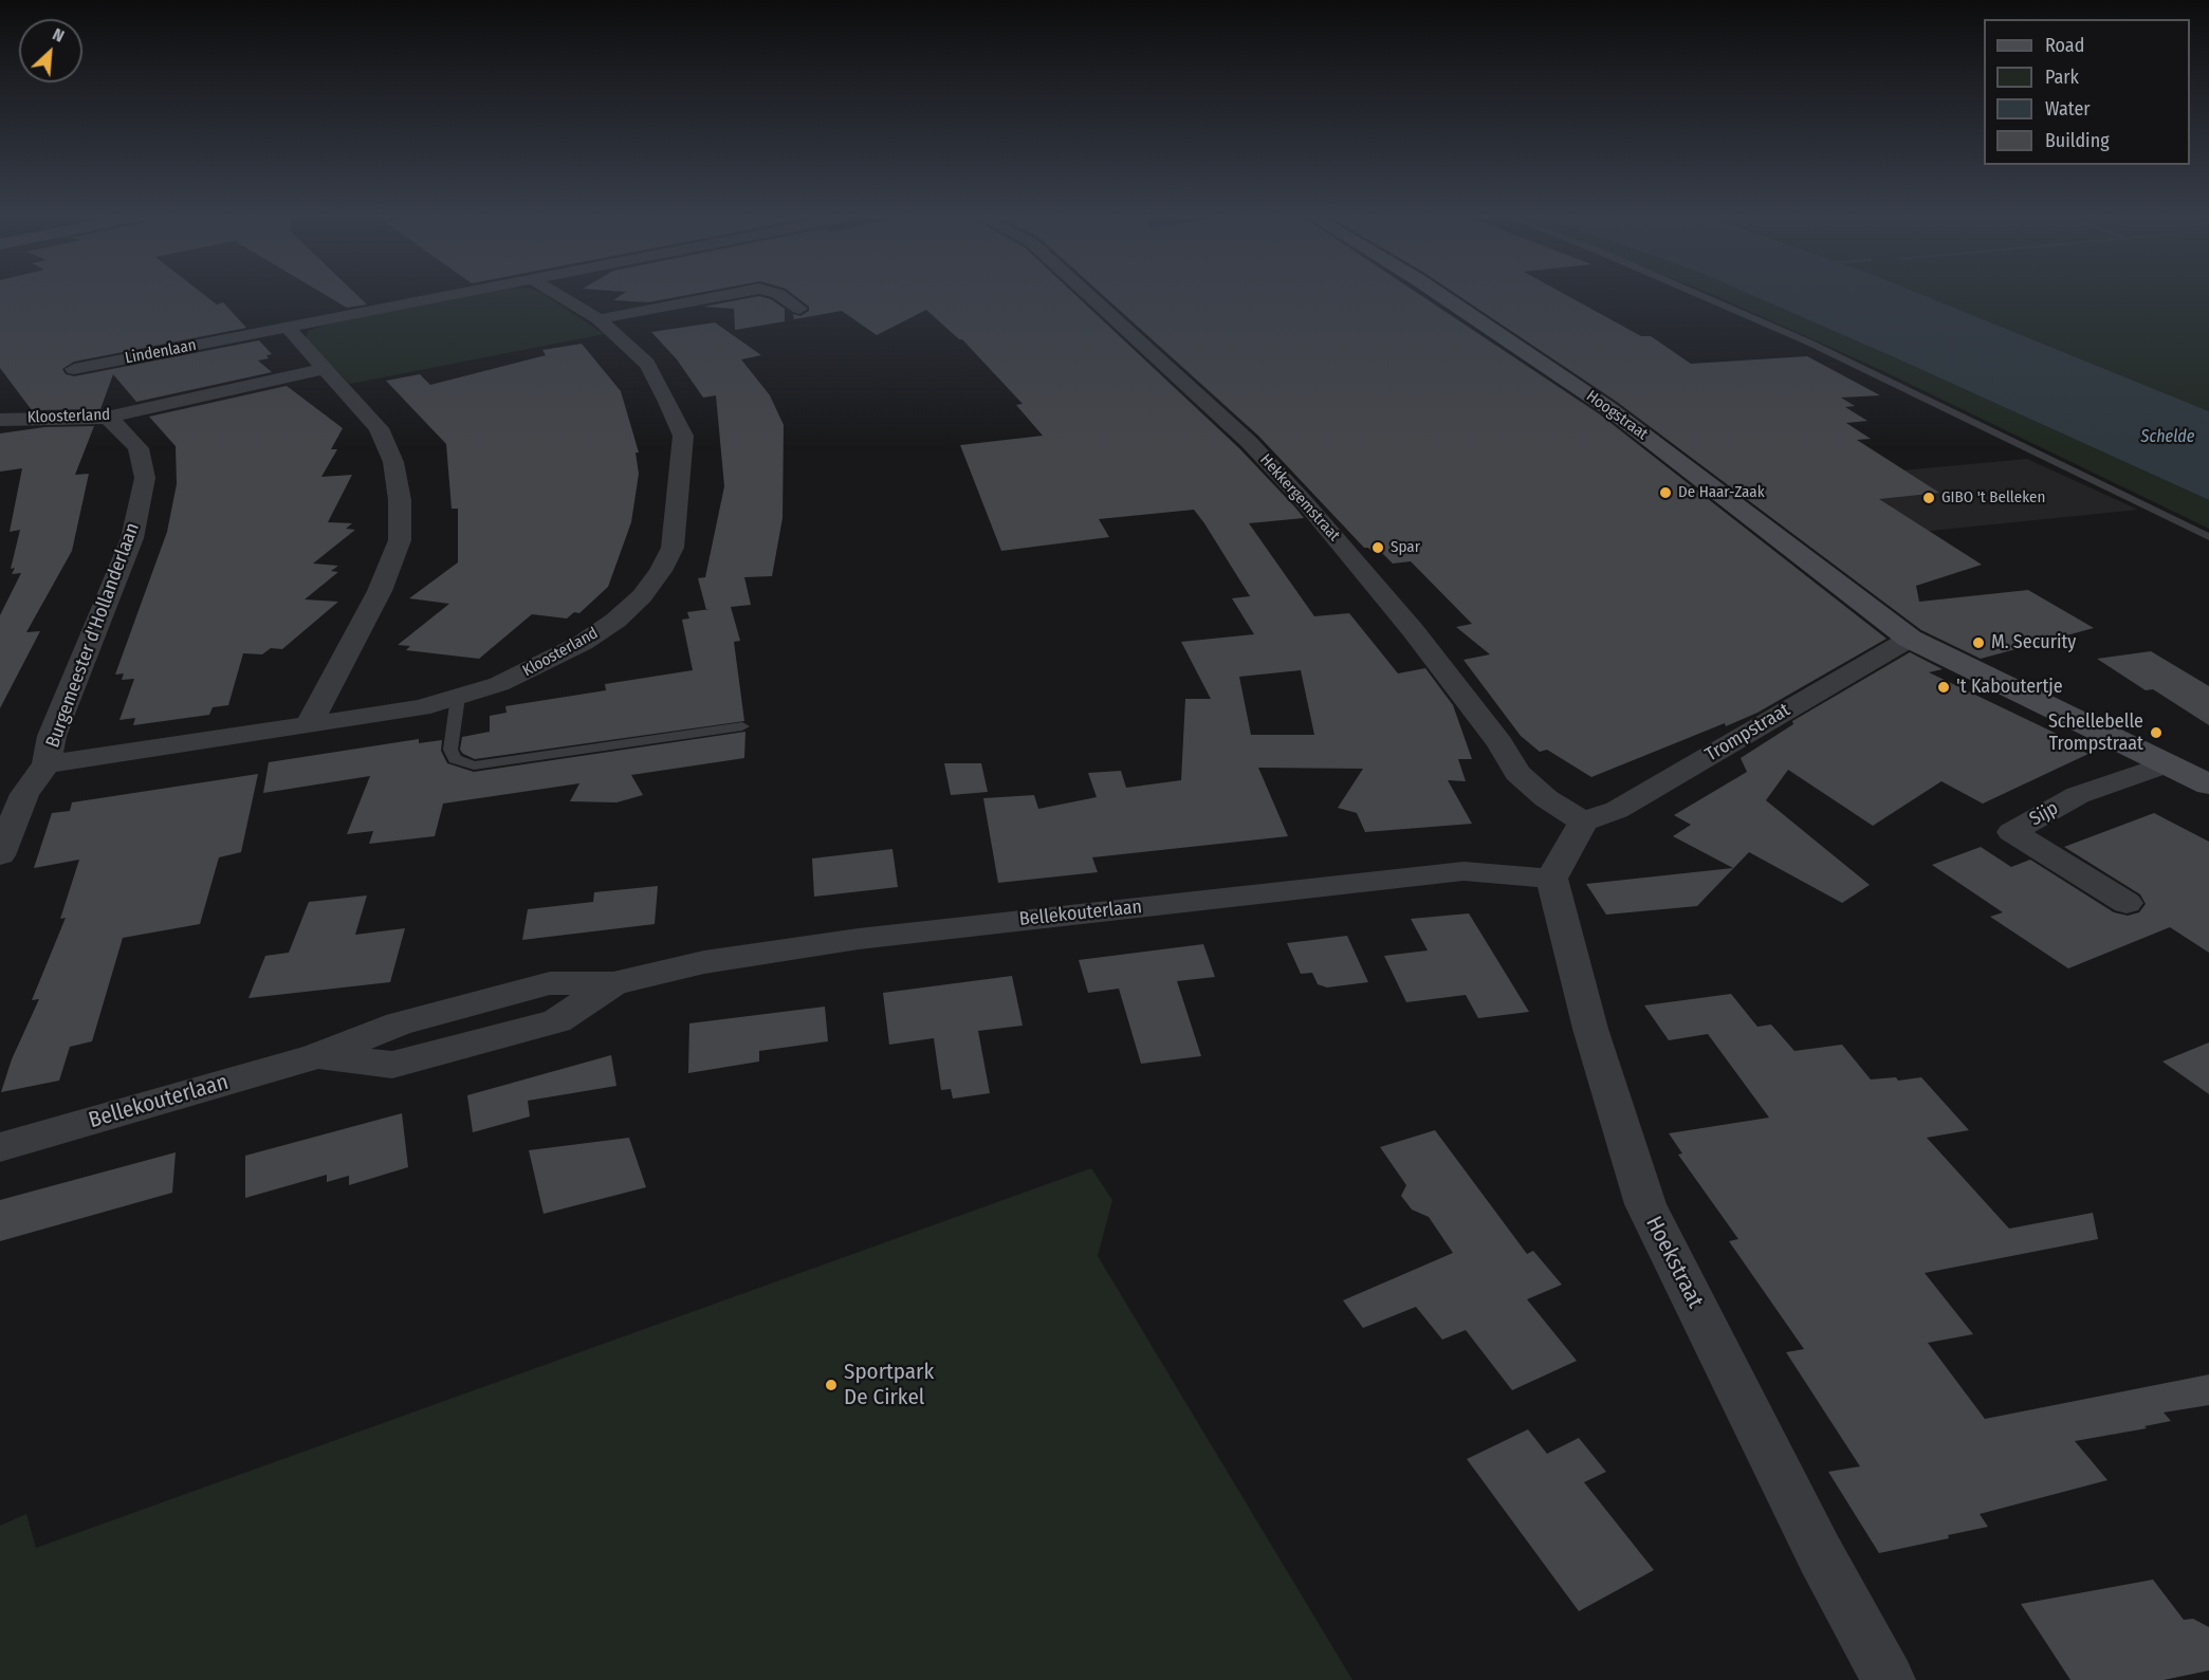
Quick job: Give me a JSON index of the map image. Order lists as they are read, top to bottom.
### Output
{
  "streets": {
    "main road": ["Hoogstraat"],
    "street": [
      "Lindenlaan",
      "Kloosterland",
      "Hekkergemstraat",
      "Burgemeester d'Hollanderlaan",
      "Trompstraat",
      "Sijp",
      "Bellekouterlaan",
      "Hoekstraat"
    ]
  },
  "crossings": [
    ["Hoogstraat", "Trompstraat"],
    ["Hoogstraat", "Sijp"],
    ["Kloosterland", "Burgemeester d'Hollanderlaan"],
    ["Hekkergemstraat", "Trompstraat"],
    ["Bellekouterlaan", "Hoekstraat"]
  ],
  "water": ["Schelde"],
  "places": [
    "De Haar-Zaak",
    "GIBO 't Belleken",
    "Spar",
    "M. Security",
    "'t Kaboutertje",
    "Schellebelle Trompstraat",
    "Sportpark De Cirkel"
  ],
  "legend": [
    "Road",
    "Park",
    "Water",
    "Building"
  ],
  "north": "top right"
}
